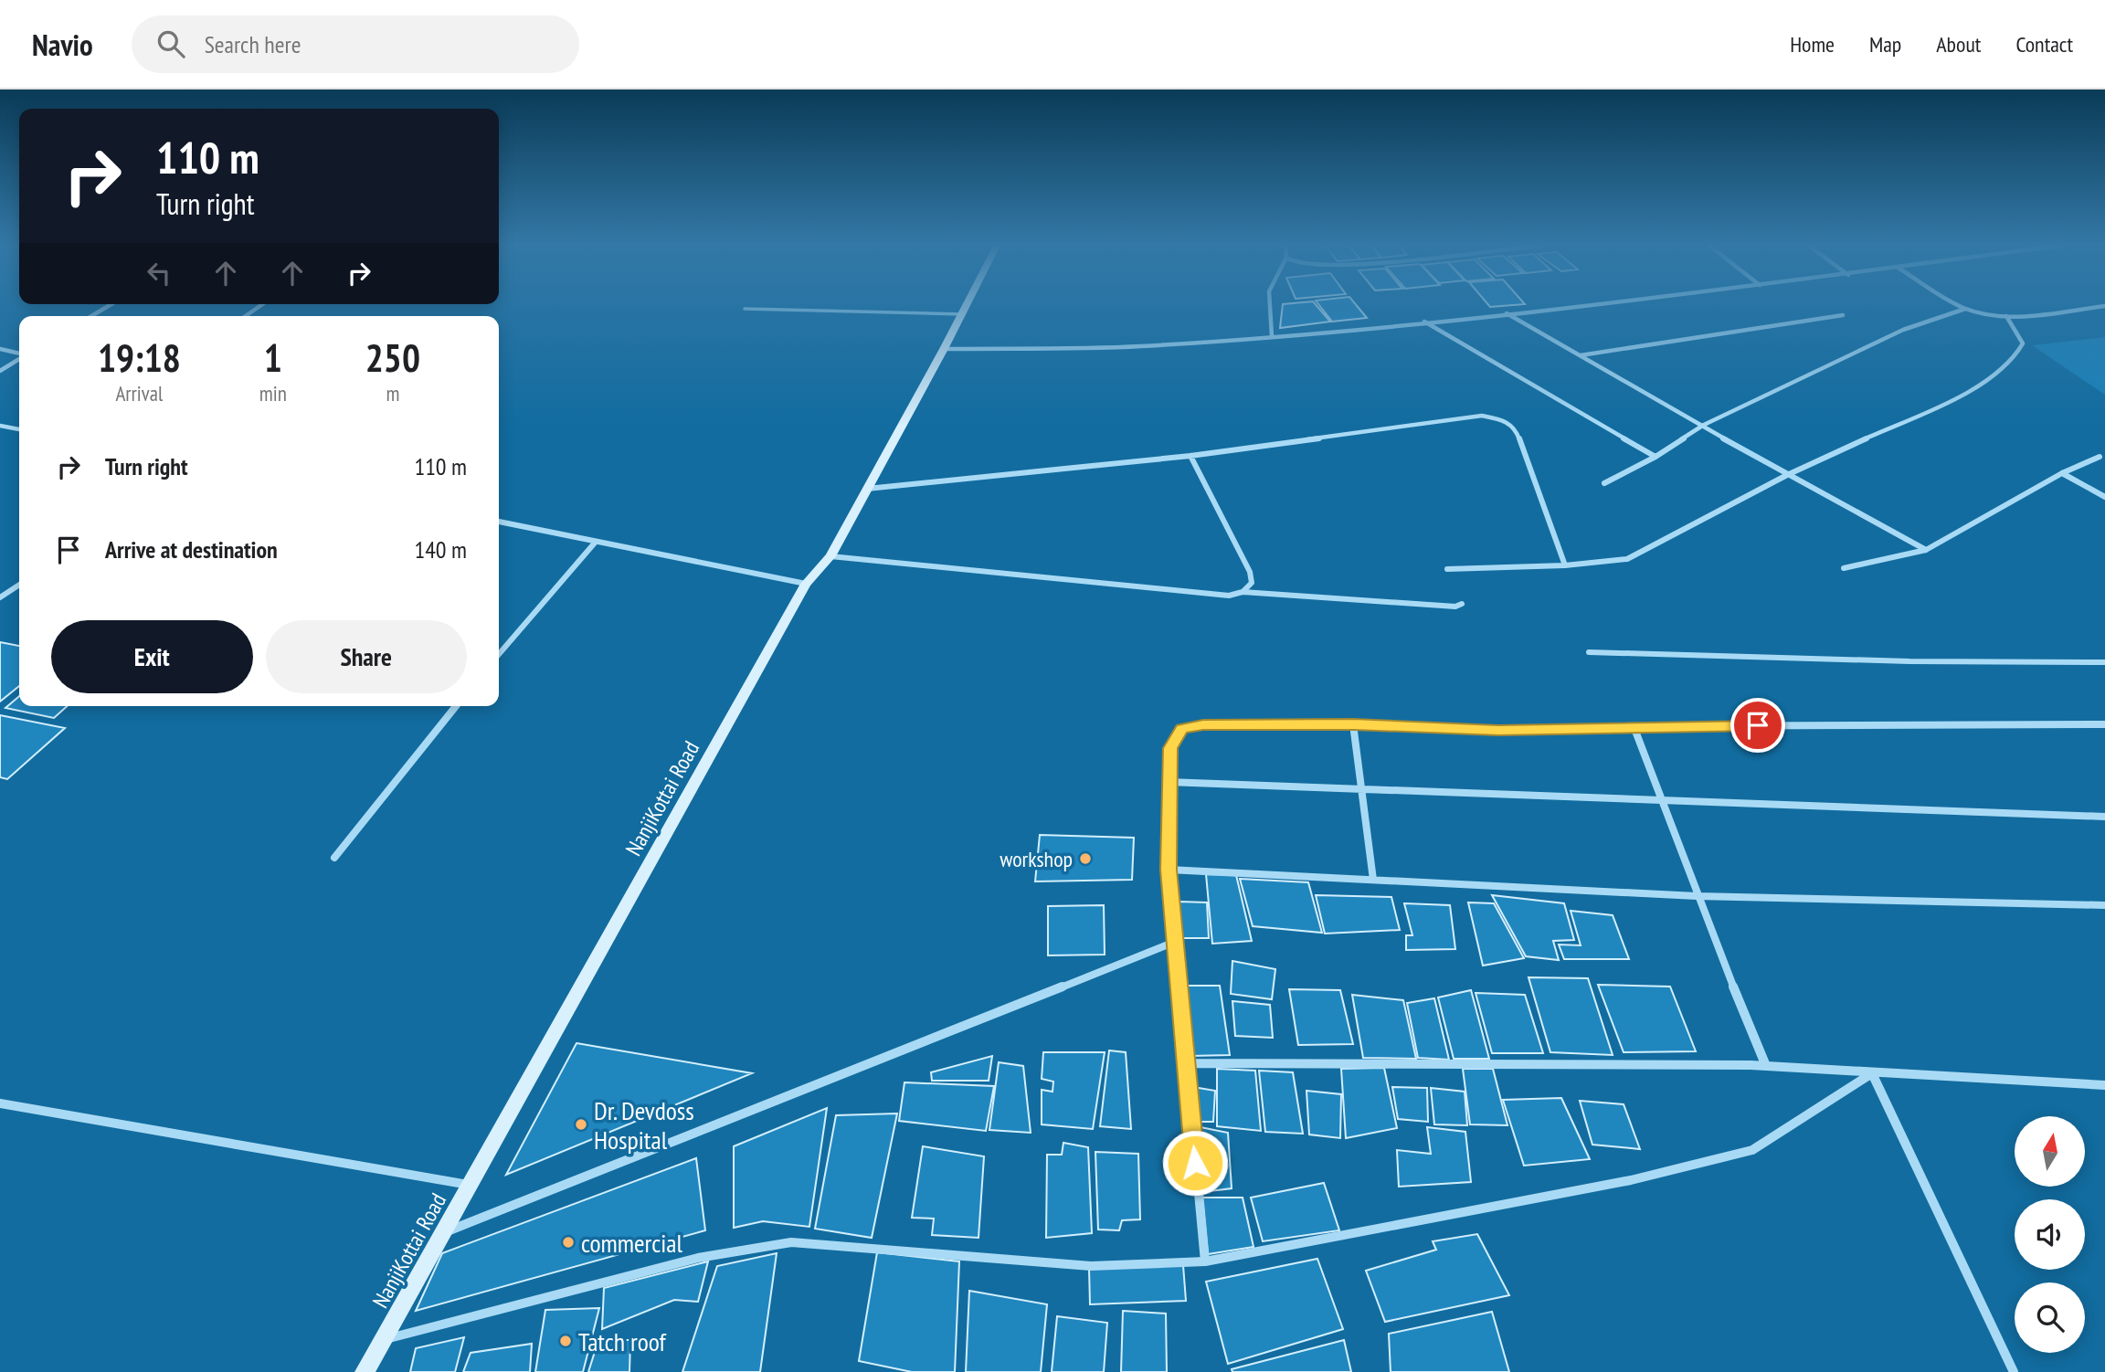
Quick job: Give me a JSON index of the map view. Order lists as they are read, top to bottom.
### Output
{
  "streets": {
    "main road": ["NanjiKottai Road"]
  },
  "places": [
    "workshop",
    "Dr. Devdoss Hospital",
    "commercial",
    "Tatch roof"
  ],
  "north": "top",
  "page": {
    "header": "Navio",
    "search": "Search here",
    "nav": [
      "Home",
      "Map",
      "About",
      "Contact"
    ],
    "turn": ["110 m", "Turn right"],
    "eta": [
      "19:18",
      "Arrival",
      "1",
      "min",
      "250",
      "m"
    ],
    "list": [
      {
        "name": "Turn right",
        "value": "110 m"
      },
      {
        "name": "Arrive at destination",
        "value": "140 m"
      }
    ],
    "buttons": ["Exit", "Share"]
  }
}
